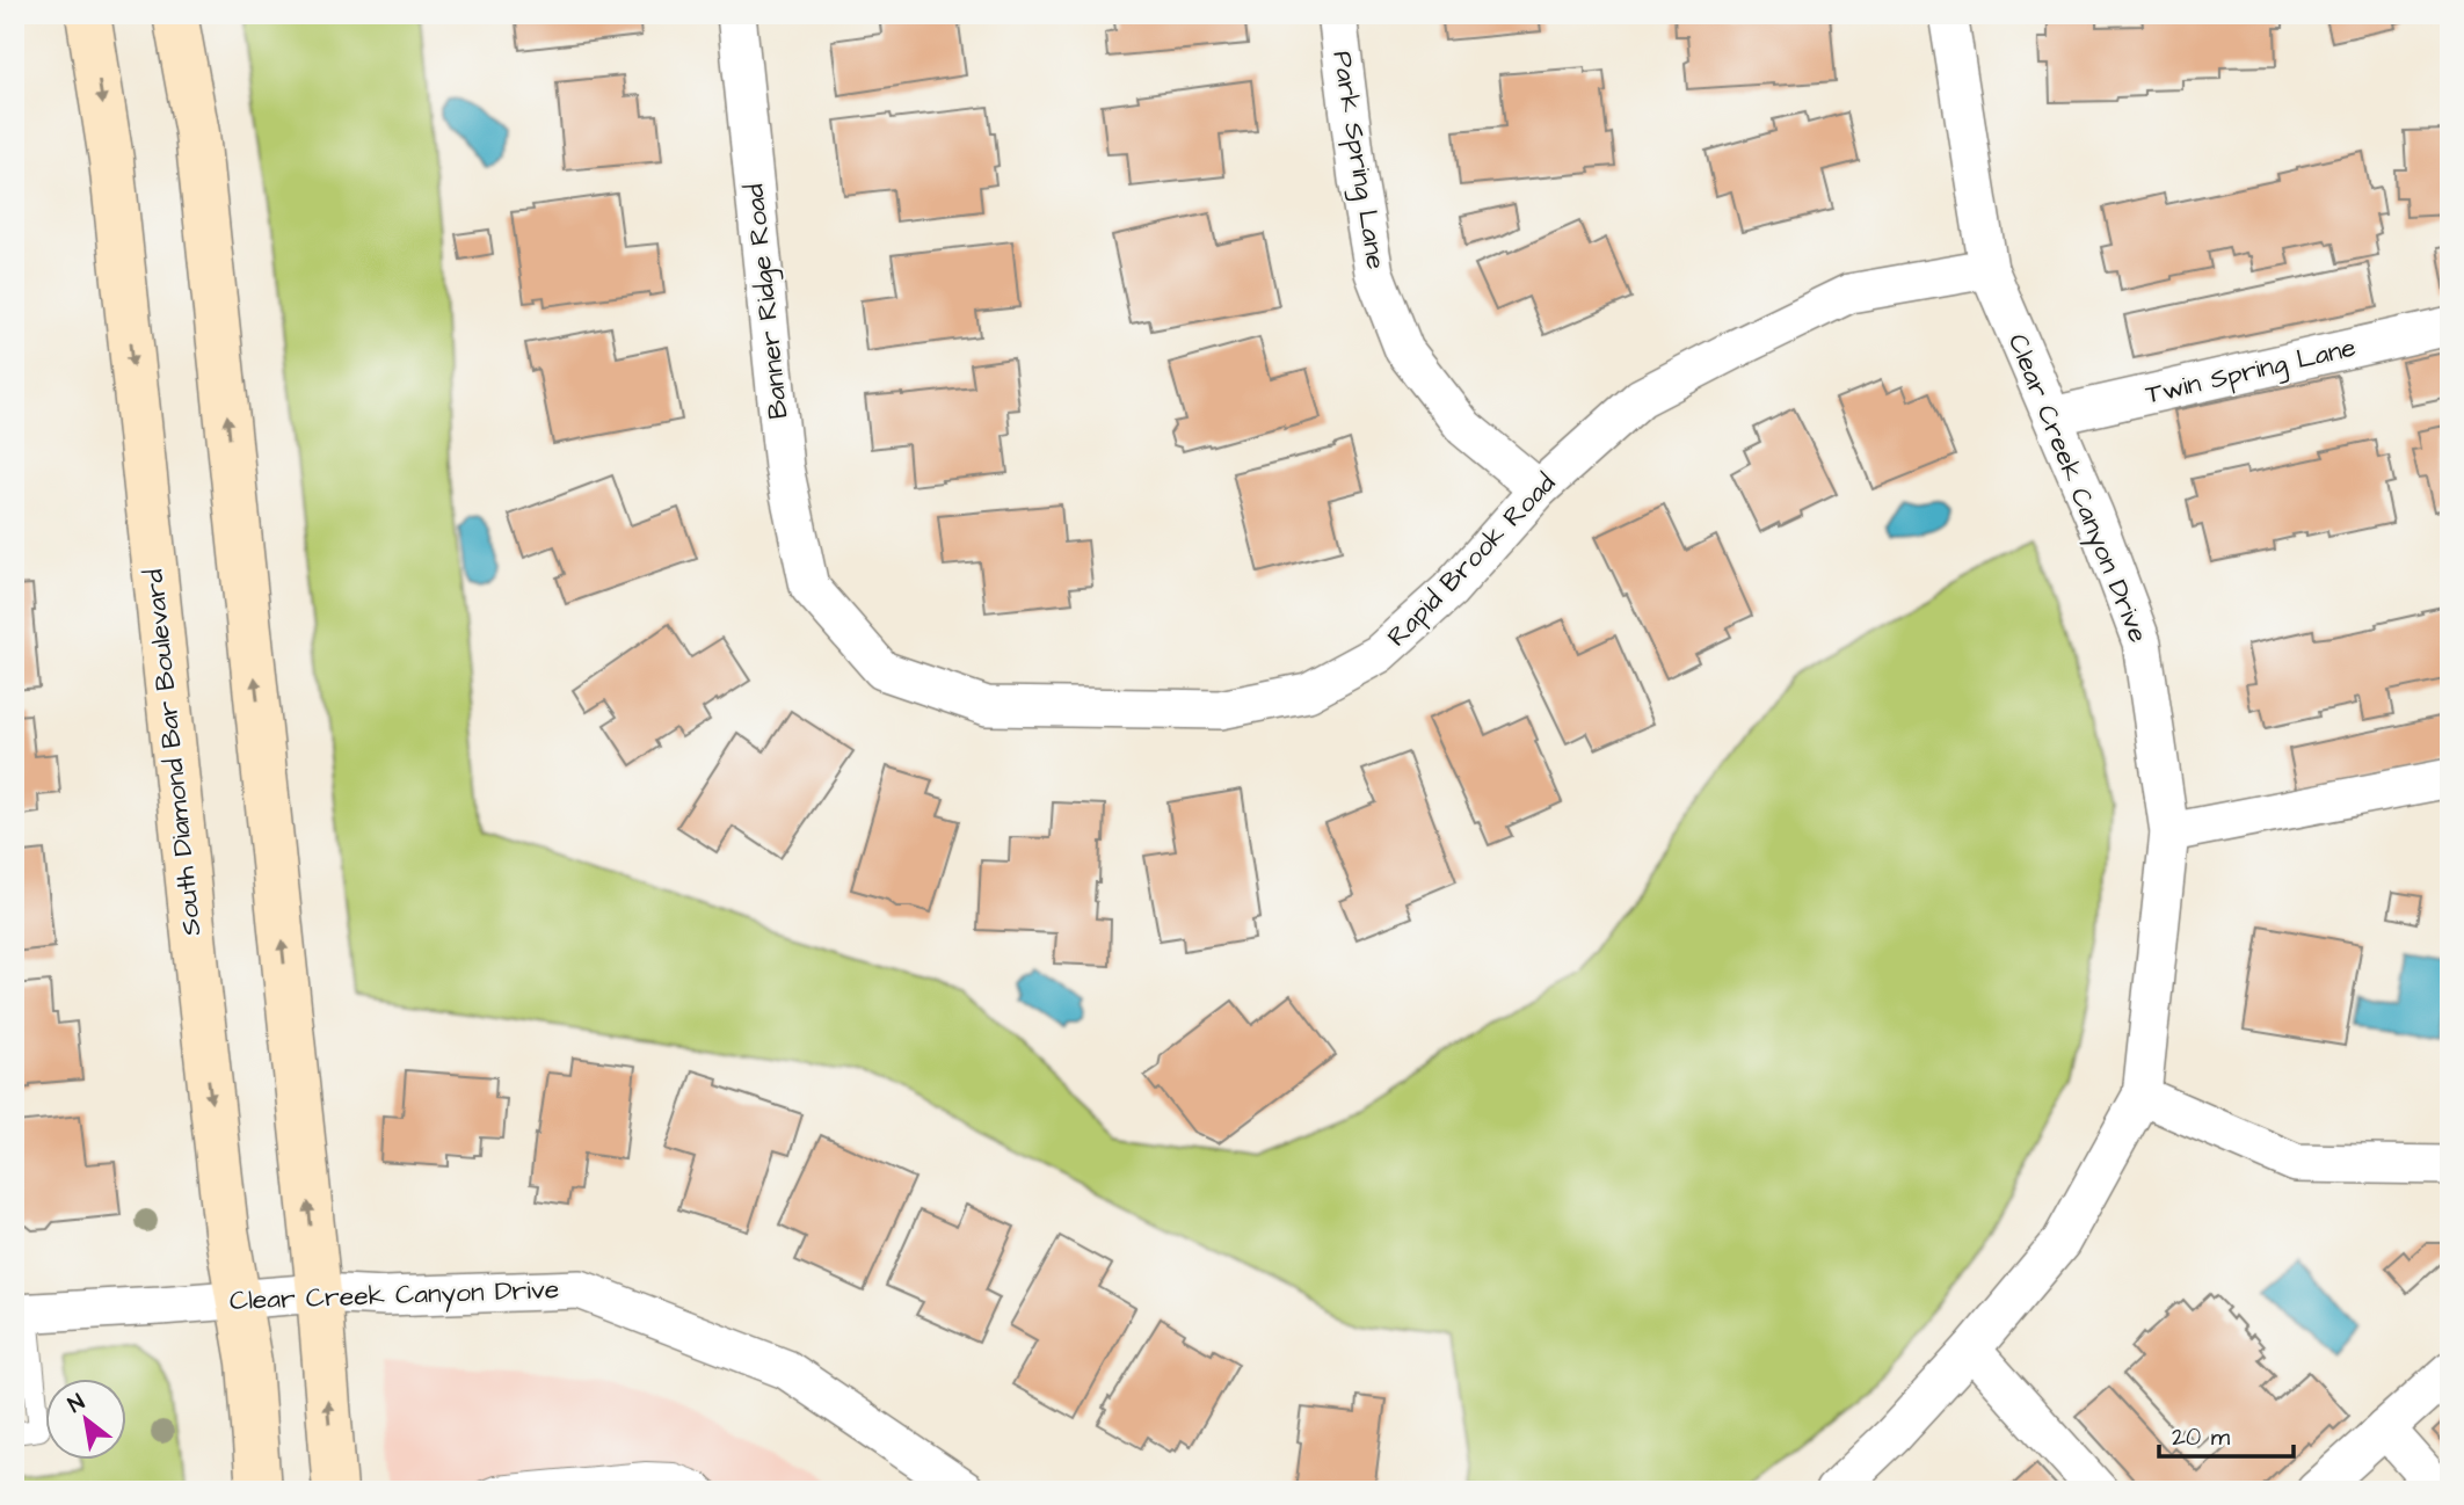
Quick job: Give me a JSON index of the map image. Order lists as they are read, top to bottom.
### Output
{
  "streets": {
    "main road": ["South Diamond Bar Boulevard"],
    "street": [
      "Park Spring Lane",
      "Banner Ridge Road",
      "Twin Spring Lane",
      "Clear Creek Canyon Drive",
      "Rapid Brook Road"
    ]
  },
  "crossings": [
    ["Park Spring Lane", "Rapid Brook Road"],
    ["Banner Ridge Road", "Rapid Brook Road"],
    ["Twin Spring Lane", "Clear Creek Canyon Drive"],
    ["Clear Creek Canyon Drive", "Rapid Brook Road"],
    ["Clear Creek Canyon Drive", "South Diamond Bar Boulevard"]
  ],
  "scale_bar": "20 m",
  "north": "top left"
}
